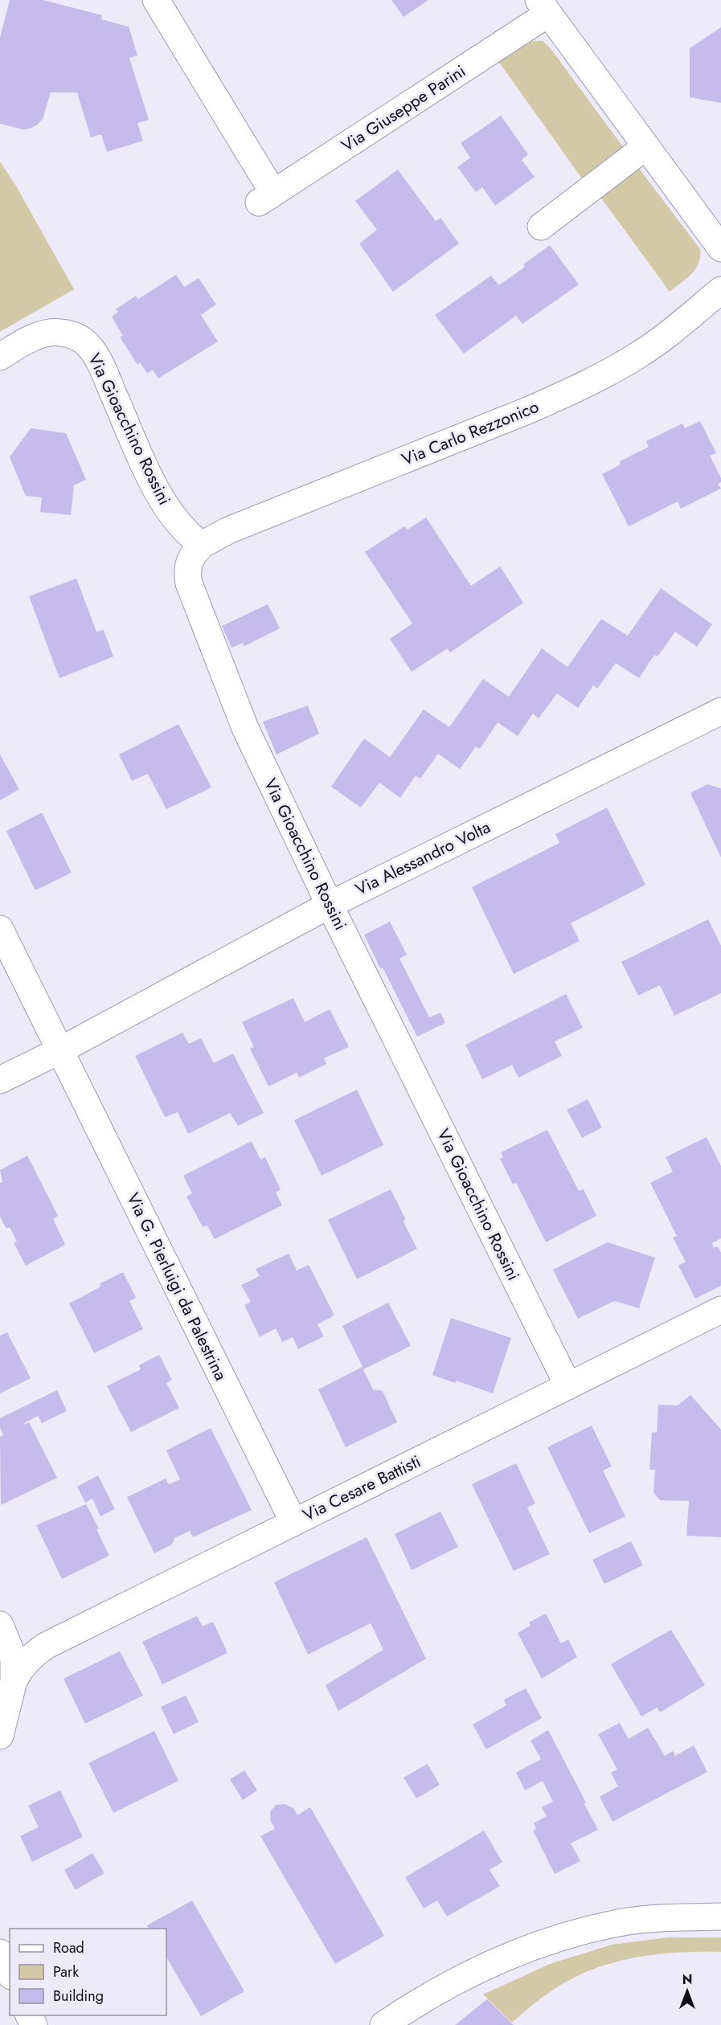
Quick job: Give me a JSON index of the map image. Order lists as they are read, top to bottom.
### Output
{
  "streets": {
    "street": [
      "Via Giuseppe Parini",
      "Via Gioacchino Rossini",
      "Via Carlo Rezzonico",
      "Via Alessandro Volta",
      "Via G. Pierluigi da Palestrina",
      "Via Cesare Battisti"
    ]
  },
  "crossings": [
    ["Via Gioacchino Rossini", "Via Carlo Rezzonico"],
    ["Via Gioacchino Rossini", "Via Alessandro Volta"],
    ["Via Gioacchino Rossini", "Via Cesare Battisti"],
    ["Via Alessandro Volta", "Via G. Pierluigi da Palestrina"],
    ["Via G. Pierluigi da Palestrina", "Via Cesare Battisti"]
  ],
  "legend": ["Road", "Park", "Building"],
  "north": "top"
}
